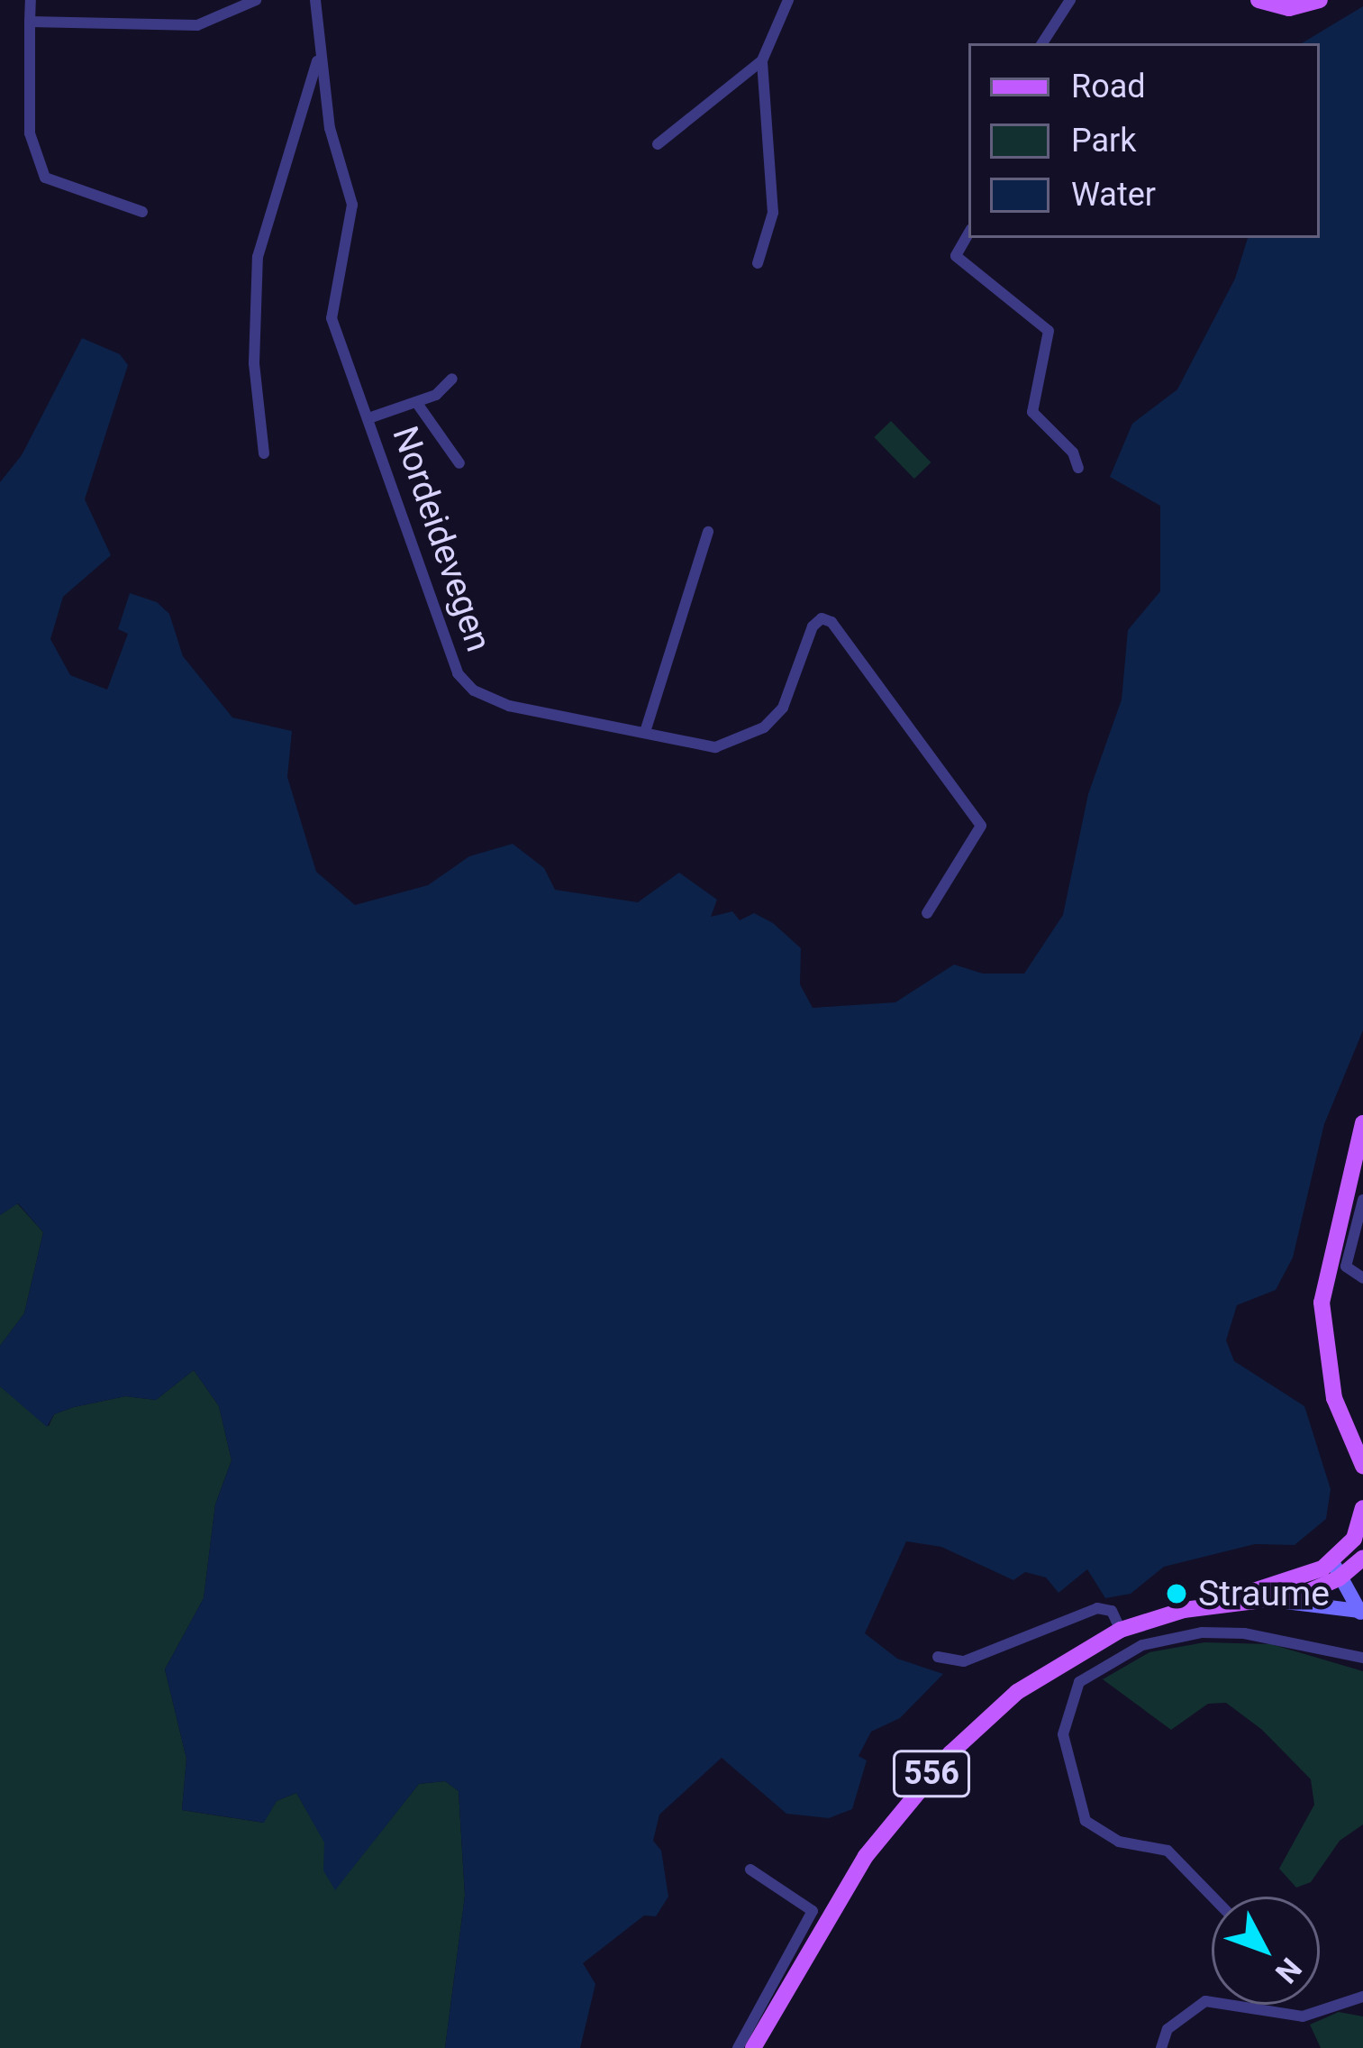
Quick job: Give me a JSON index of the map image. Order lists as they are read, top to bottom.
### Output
{
  "streets": {
    "main road": ["556"],
    "street": ["Nordeidevegen"]
  },
  "places": ["Straume"],
  "legend": ["Road", "Park", "Water"],
  "north": "bottom right"
}
